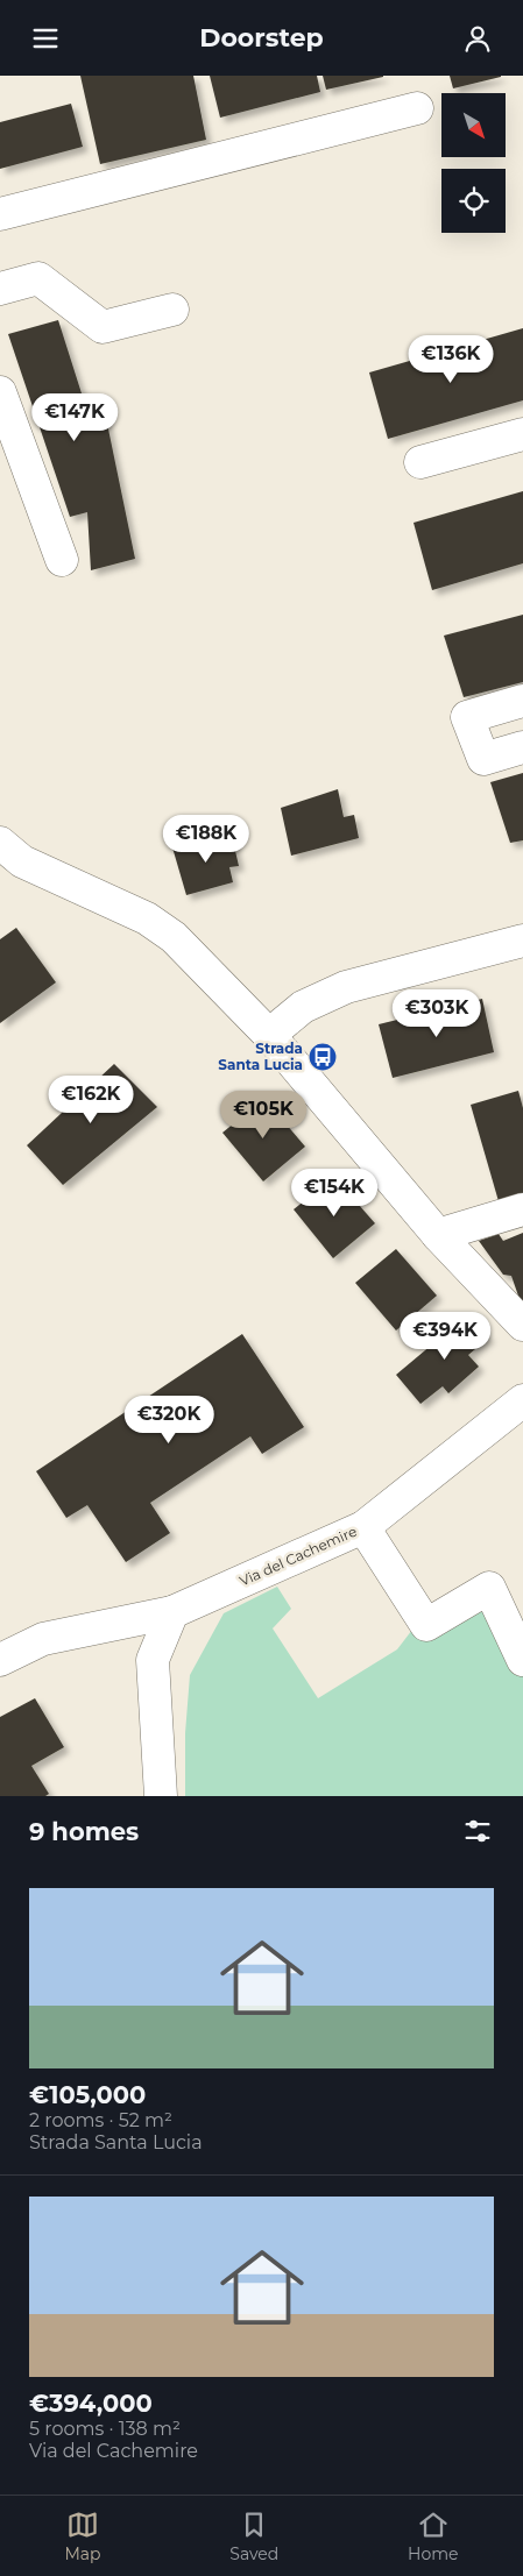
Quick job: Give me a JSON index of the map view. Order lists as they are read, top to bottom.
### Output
{
  "streets": {
    "street": ["Via del Cachemire"]
  },
  "places": {
    "bus stop": ["Strada Santa Lucia"]
  },
  "north": "bottom right",
  "page": {
    "header": "Doorstep",
    "price": [
      "€136K",
      "€147K",
      "€188K",
      "€303K",
      "€162K",
      "€105K",
      "€154K",
      "€394K",
      "€320K"
    ],
    "heading": "9 homes",
    "list": [
      {
        "name": "€105,000",
        "note": "2 rooms · 52 m² · Strada Santa Lucia"
      },
      {
        "name": "€394,000",
        "note": "5 rooms · 138 m² · Via del Cachemire"
      }
    ],
    "tabs": ["Map", "Saved", "Home"]
  }
}
